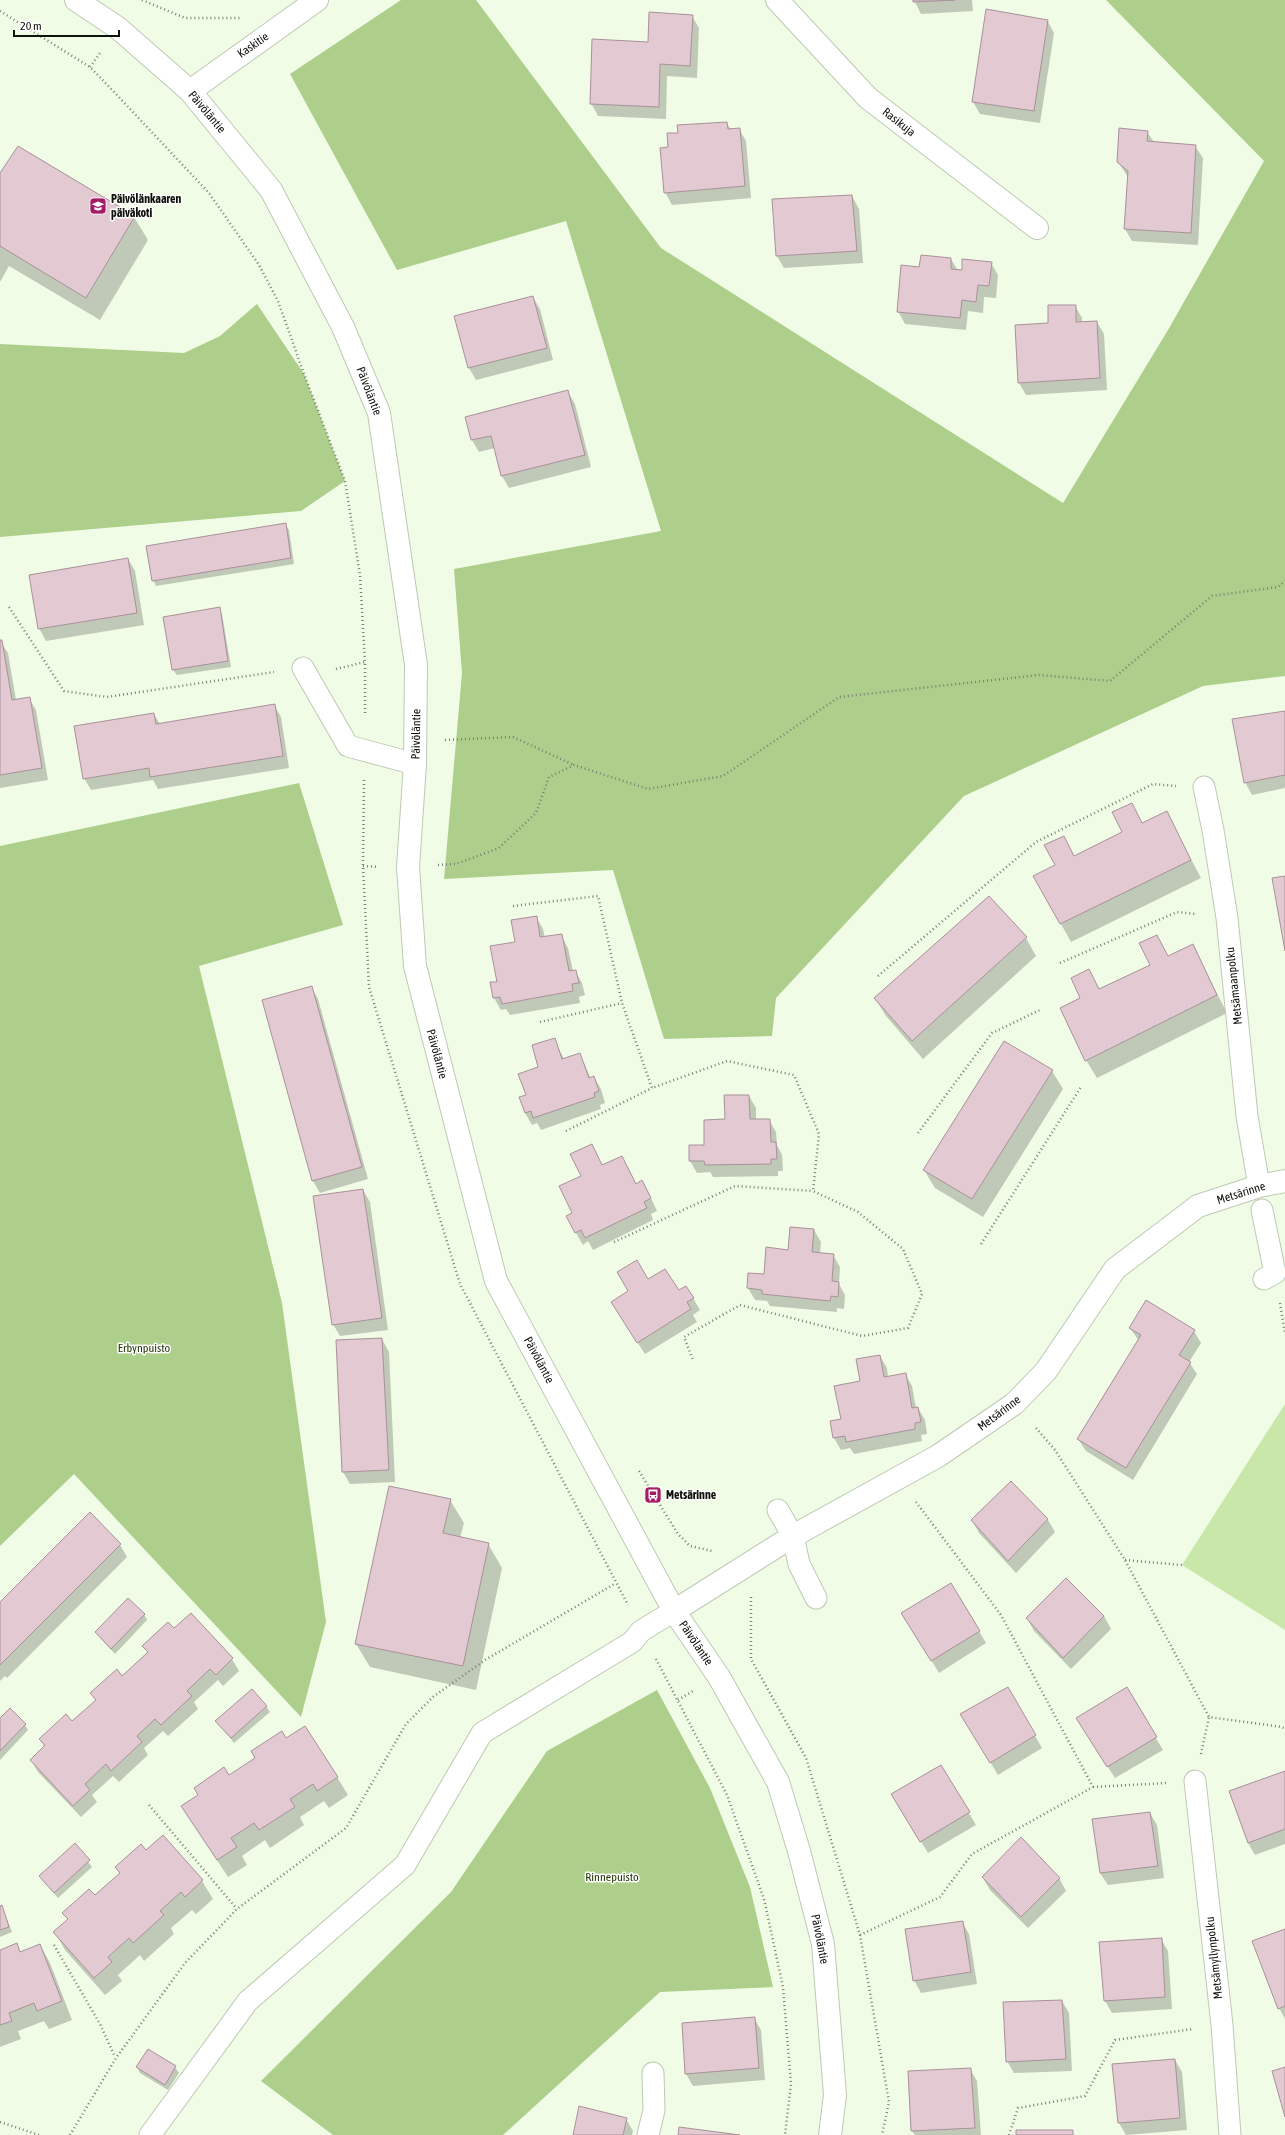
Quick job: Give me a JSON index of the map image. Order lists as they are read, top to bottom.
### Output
{
  "streets": {
    "street": [
      "Kaskitie",
      "Päivöläntie",
      "Rasikuja",
      "Metsärinne"
    ],
    "lane": ["Metsämaanpolku", "Metsämyllynpolku"]
  },
  "crossings": [
    ["Kaskitie", "Päivöläntie"],
    ["Päivöläntie", "Metsärinne"],
    ["Metsämaanpolku", "Metsärinne"]
  ],
  "parks": ["Erbynpuisto", "Rinnepuisto"],
  "places": {
    "school or university": ["Päivölänkaaren päiväkoti"],
    "bus stop": ["Metsärinne"]
  },
  "scale_bar": "20 m"
}
